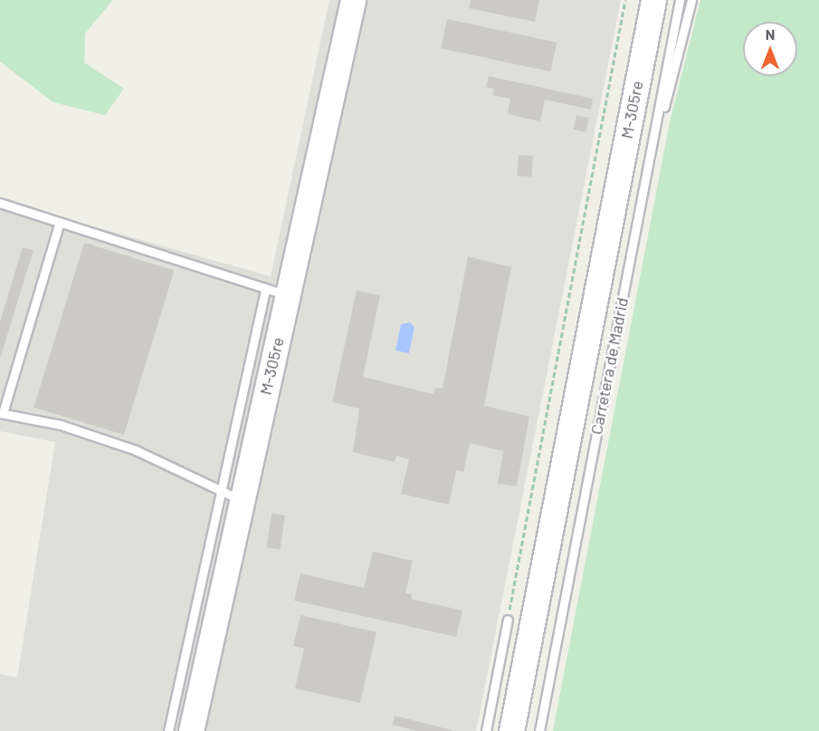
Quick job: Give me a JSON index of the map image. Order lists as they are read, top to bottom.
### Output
{
  "streets": {
    "main road": ["M-305re"],
    "lane": ["Carretera de Madrid"]
  },
  "north": "top"
}
